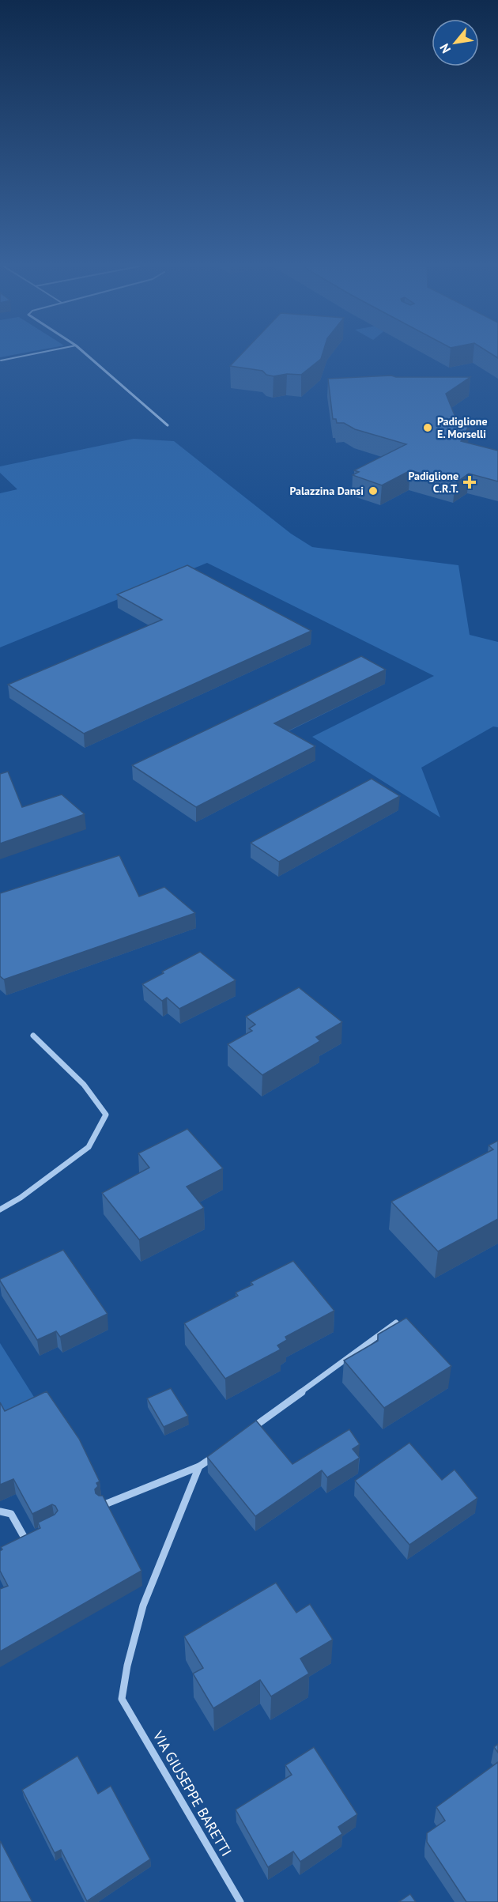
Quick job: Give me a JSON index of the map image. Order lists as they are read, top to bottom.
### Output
{
  "streets": {
    "street": ["VIA GIUSEPPE BARETTI"]
  },
  "places": {
    "other": ["Padiglione E. Morselli", "Palazzina Dansi"],
    "health": ["Padiglione C.R.T."]
  },
  "north": "bottom left"
}
